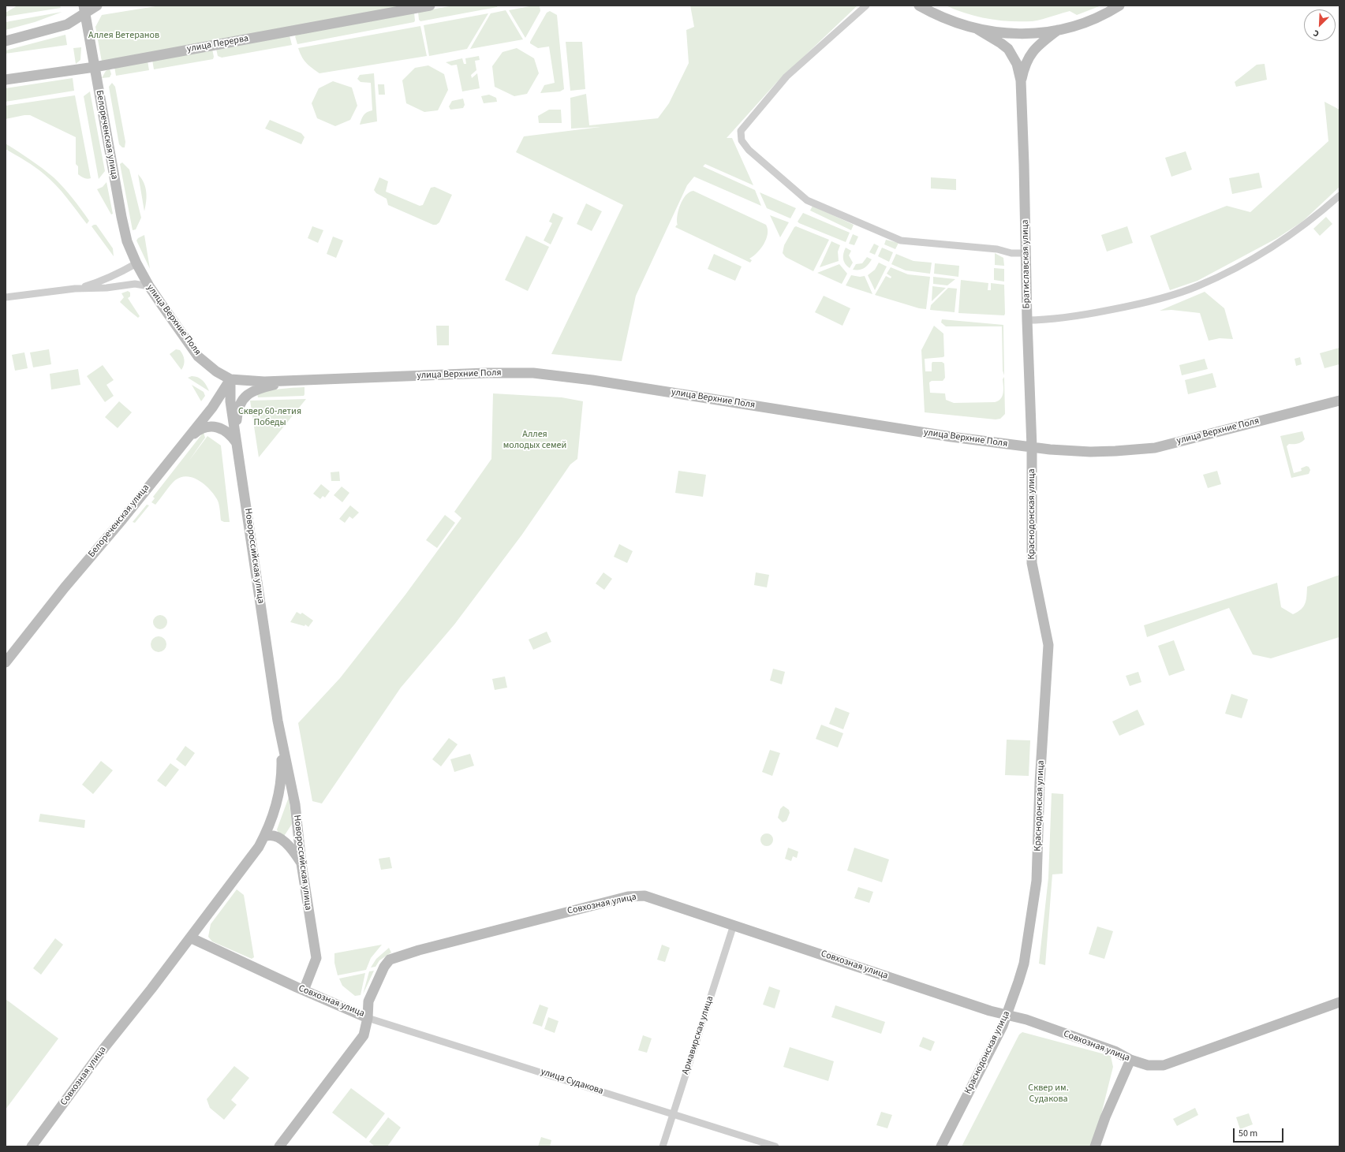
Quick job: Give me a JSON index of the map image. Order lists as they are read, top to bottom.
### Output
{
  "streets": {
    "street": [
      "улица Перерва",
      "Белореченская улица",
      "Братиславская улица",
      "улица Верхние Поля",
      "Краснодонская улица",
      "Новороссийская улица",
      "Совхозная улица",
      "Армавирская улица",
      "улица Судакова"
    ]
  },
  "crossings": [
    ["улица Перерва", "Белореченская улица"],
    ["Белореченская улица", "улица Верхние Поля"],
    ["Белореченская улица", "Новороссийская улица"],
    ["Братиславская улица", "улица Верхние Поля"],
    ["Братиславская улица", "Краснодонская улица"],
    ["улица Верхние Поля", "Краснодонская улица"],
    ["улица Верхние Поля", "Новороссийская улица"],
    ["Краснодонская улица", "Совхозная улица"],
    ["Новороссийская улица", "Совхозная улица"],
    ["Совхозная улица", "Армавирская улица"],
    ["Совхозная улица", "улица Судакова"],
    ["Армавирская улица", "улица Судакова"]
  ],
  "parks": [
    "Аллея Ветеранов",
    "Сквер 60-летия Победы",
    "Аллея молодых семей",
    "Сквер им. Судакова"
  ],
  "scale_bar": "50 m",
  "north": "bottom left"
}
